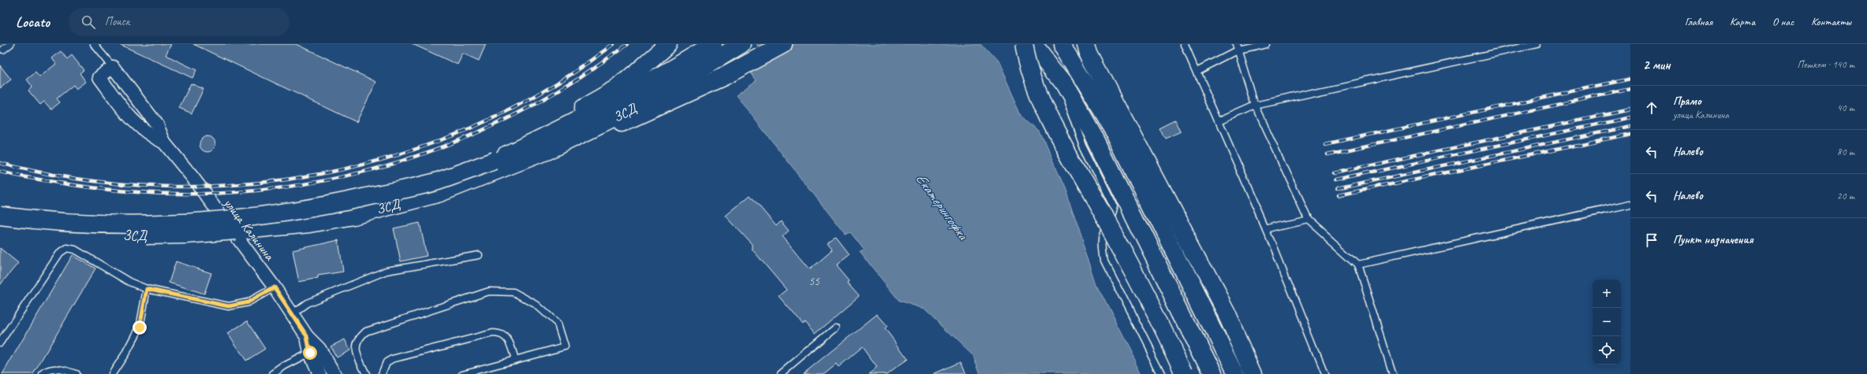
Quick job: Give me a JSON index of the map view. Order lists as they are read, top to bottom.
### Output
{
  "streets": {
    "main road": ["ЗСД"],
    "street": ["улица Калинина"]
  },
  "water": ["Екатерингофка"],
  "house_numbers": ["55"],
  "page": {
    "header": "Locato",
    "search": "Поиск",
    "nav": [
      "Главная",
      "Карта",
      "О нас",
      "Контакты"
    ],
    "heading": ["2 мин", "Пешком · 140 m"],
    "list": [
      ["Прямо", "улица Калинина", "40 m"],
      ["Налево", "80 m"],
      ["Налево", "20 m"],
      "Пункт назначения"
    ],
    "map_buttons": ["+", "−"]
  }
}
